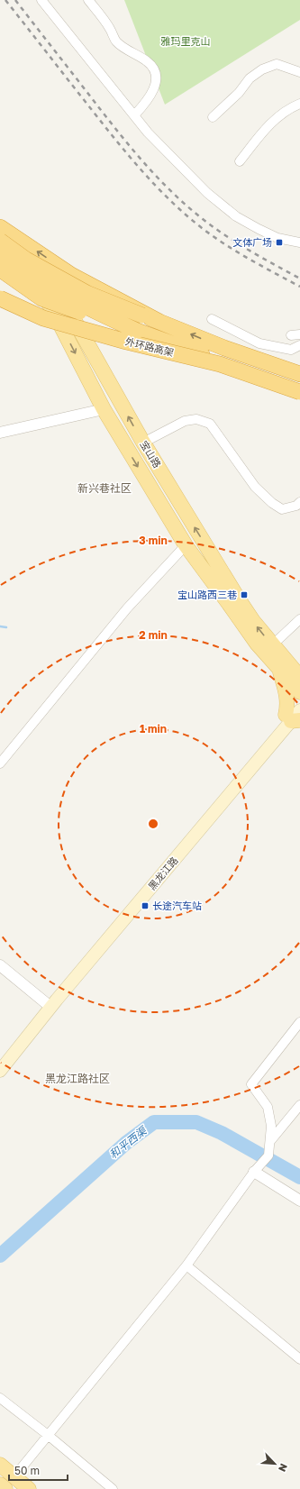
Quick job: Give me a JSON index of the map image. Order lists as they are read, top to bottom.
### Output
{
  "streets": {
    "highway": ["外环路高架"],
    "main road": ["宝山路", "黑龙江路"]
  },
  "districts": ["新兴巷社区", "黑龙江路社区"],
  "water": ["和平西渠"],
  "parks": ["雅玛里克山"],
  "places": {
    "transit": ["文体广场", "宝山路西三巷", "长途汽车站"]
  },
  "scale_bar": "50 m",
  "north": "bottom right",
  "rings": ["3 min", "2 min", "1 min"]
}
